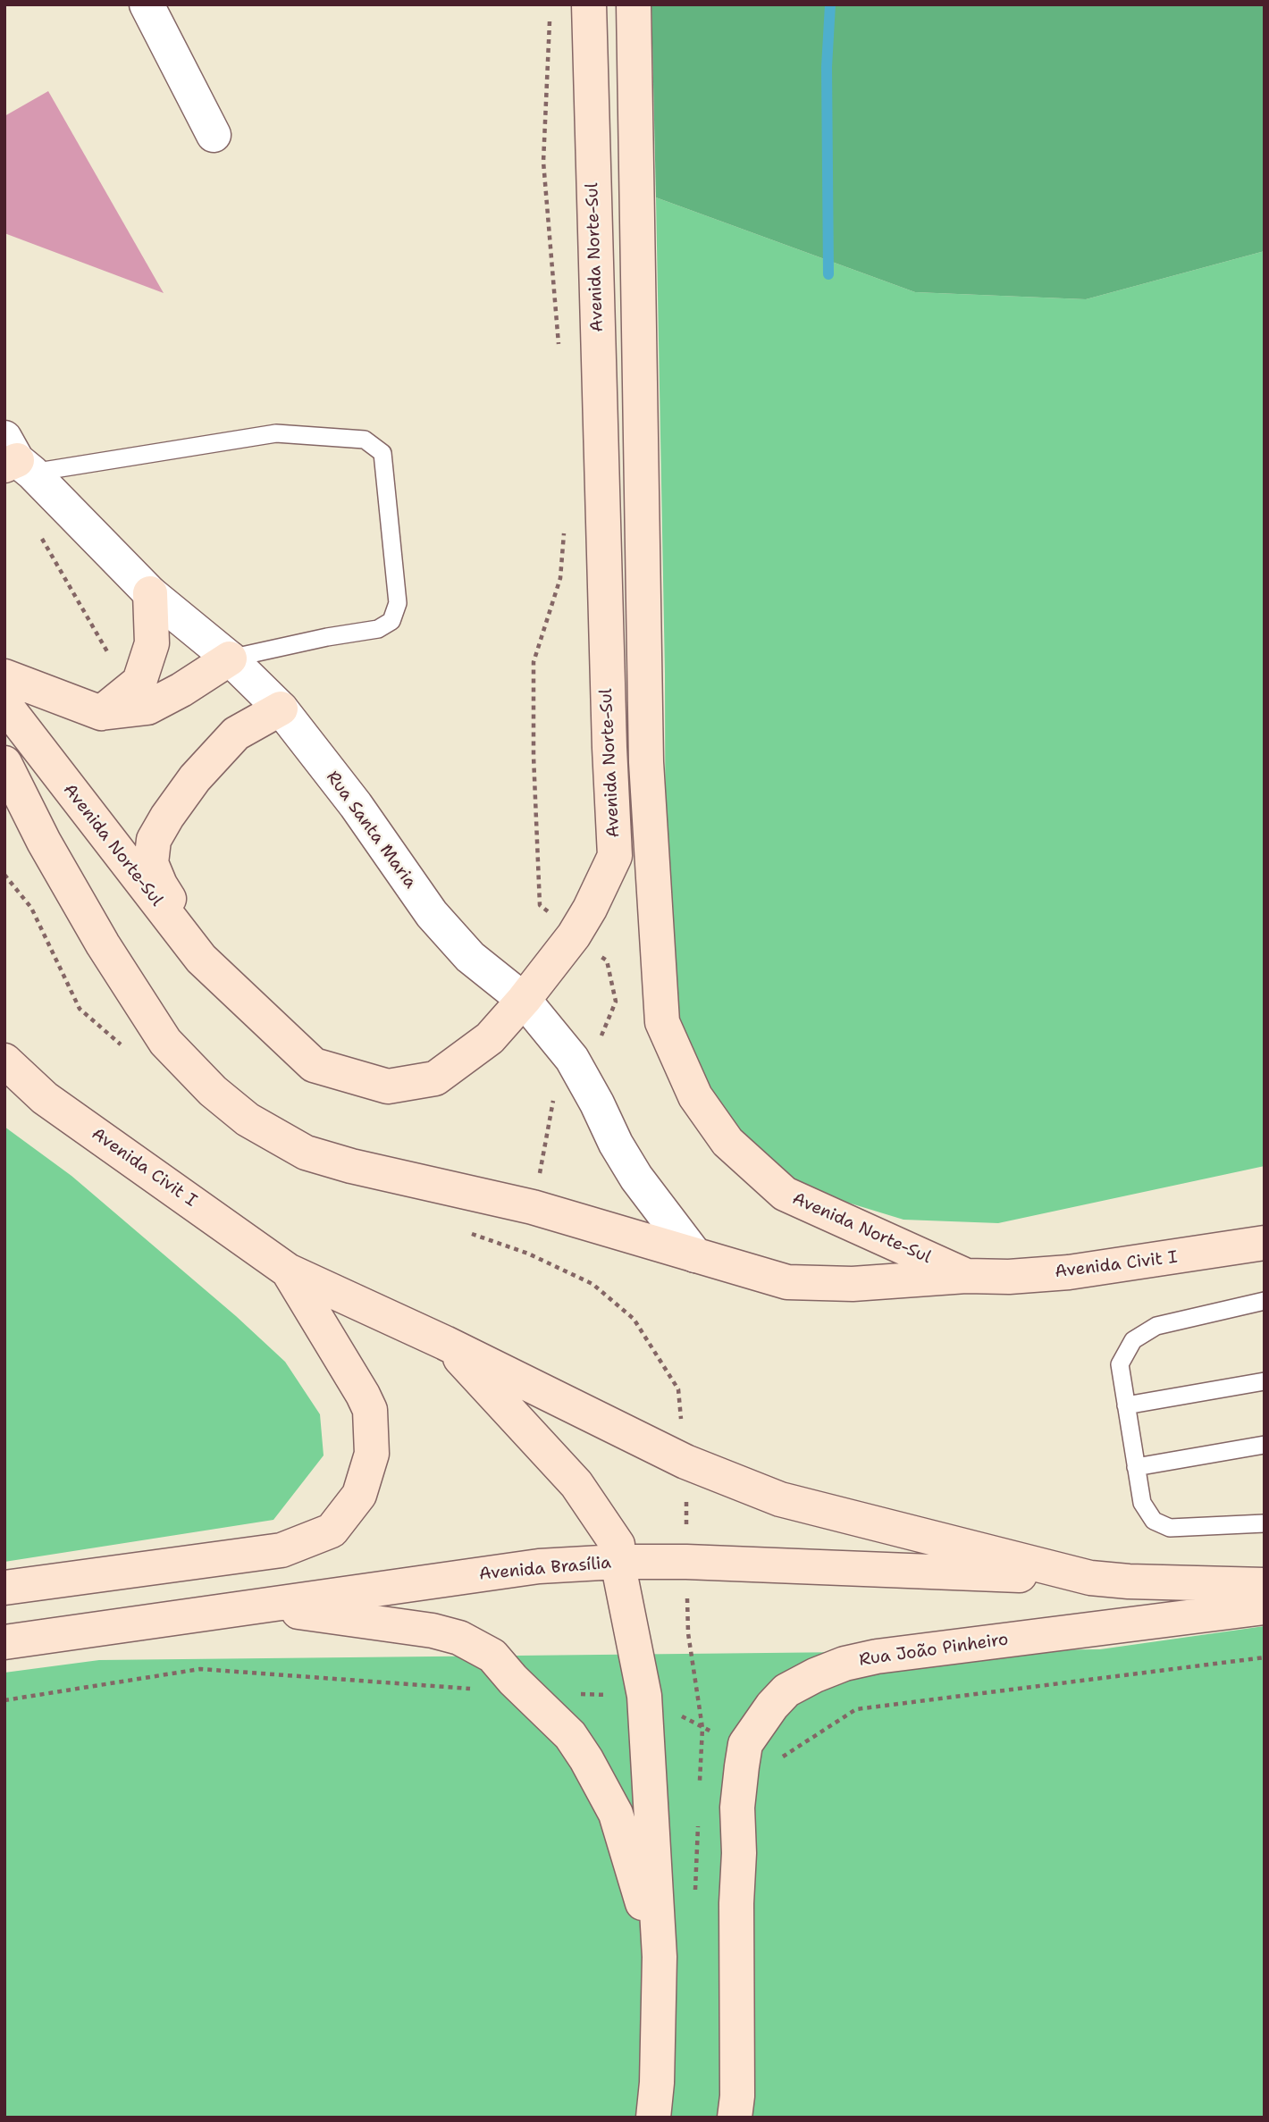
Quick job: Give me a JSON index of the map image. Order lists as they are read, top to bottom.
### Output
{
  "streets": {
    "main road": [
      "Avenida Norte-Sul",
      "Avenida Civit I",
      "Avenida Brasília",
      "Rua João Pinheiro"
    ],
    "street": ["Rua Santa Maria"]
  },
  "crossings": [
    ["Avenida Norte-Sul", "Rua Santa Maria"],
    ["Avenida Norte-Sul", "Avenida Civit I"],
    ["Rua Santa Maria", "Avenida Civit I"]
  ]
}
